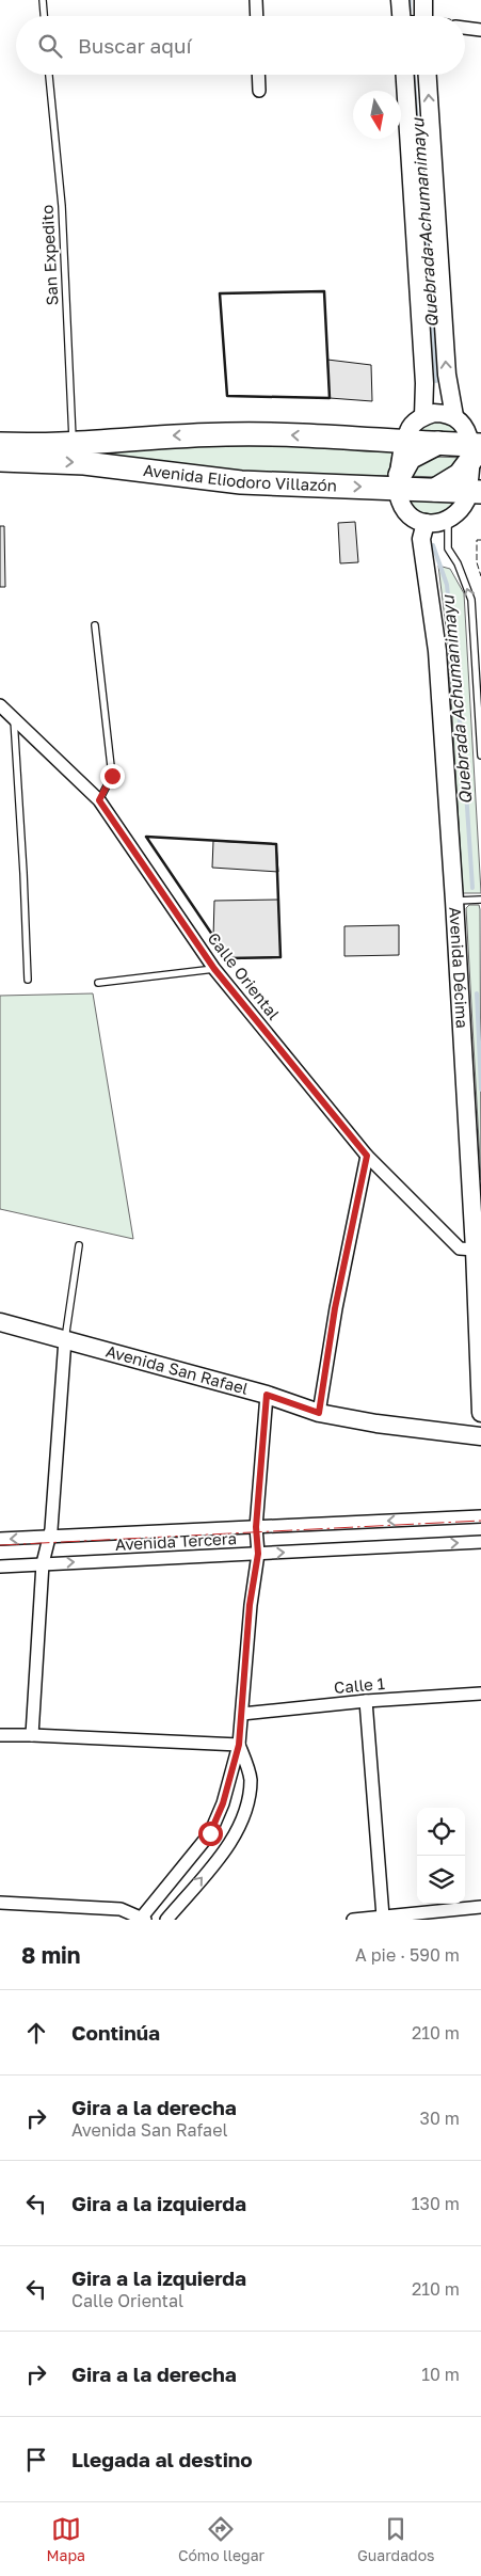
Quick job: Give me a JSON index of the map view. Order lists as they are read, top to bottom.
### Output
{
  "streets": {
    "highway": ["Avenida Eliodoro Villazón"],
    "main road": ["Avenida Décima", "Avenida San Rafael"],
    "street": ["Calle Oriental", "Avenida Tercera", "Calle 1"],
    "lane": ["San Expedito"]
  },
  "crossings": [
    ["San Expedito", "Avenida Eliodoro Villazón"],
    ["Avenida Décima", "Calle Oriental"]
  ],
  "water": ["Quebrada Achumanimayu"],
  "north": "bottom",
  "page": {
    "search": "Buscar aquí",
    "heading": ["8 min", "A pie · 590 m"],
    "list": [
      ["Continúa", "210 m"],
      ["Gira a la derecha", "Avenida San Rafael", "30 m"],
      ["Gira a la izquierda", "130 m"],
      ["Gira a la izquierda", "Calle Oriental", "210 m"],
      ["Gira a la derecha", "10 m"],
      "Llegada al destino"
    ],
    "nav": ["Mapa", "Cómo llegar", "Guardados"]
  }
}
